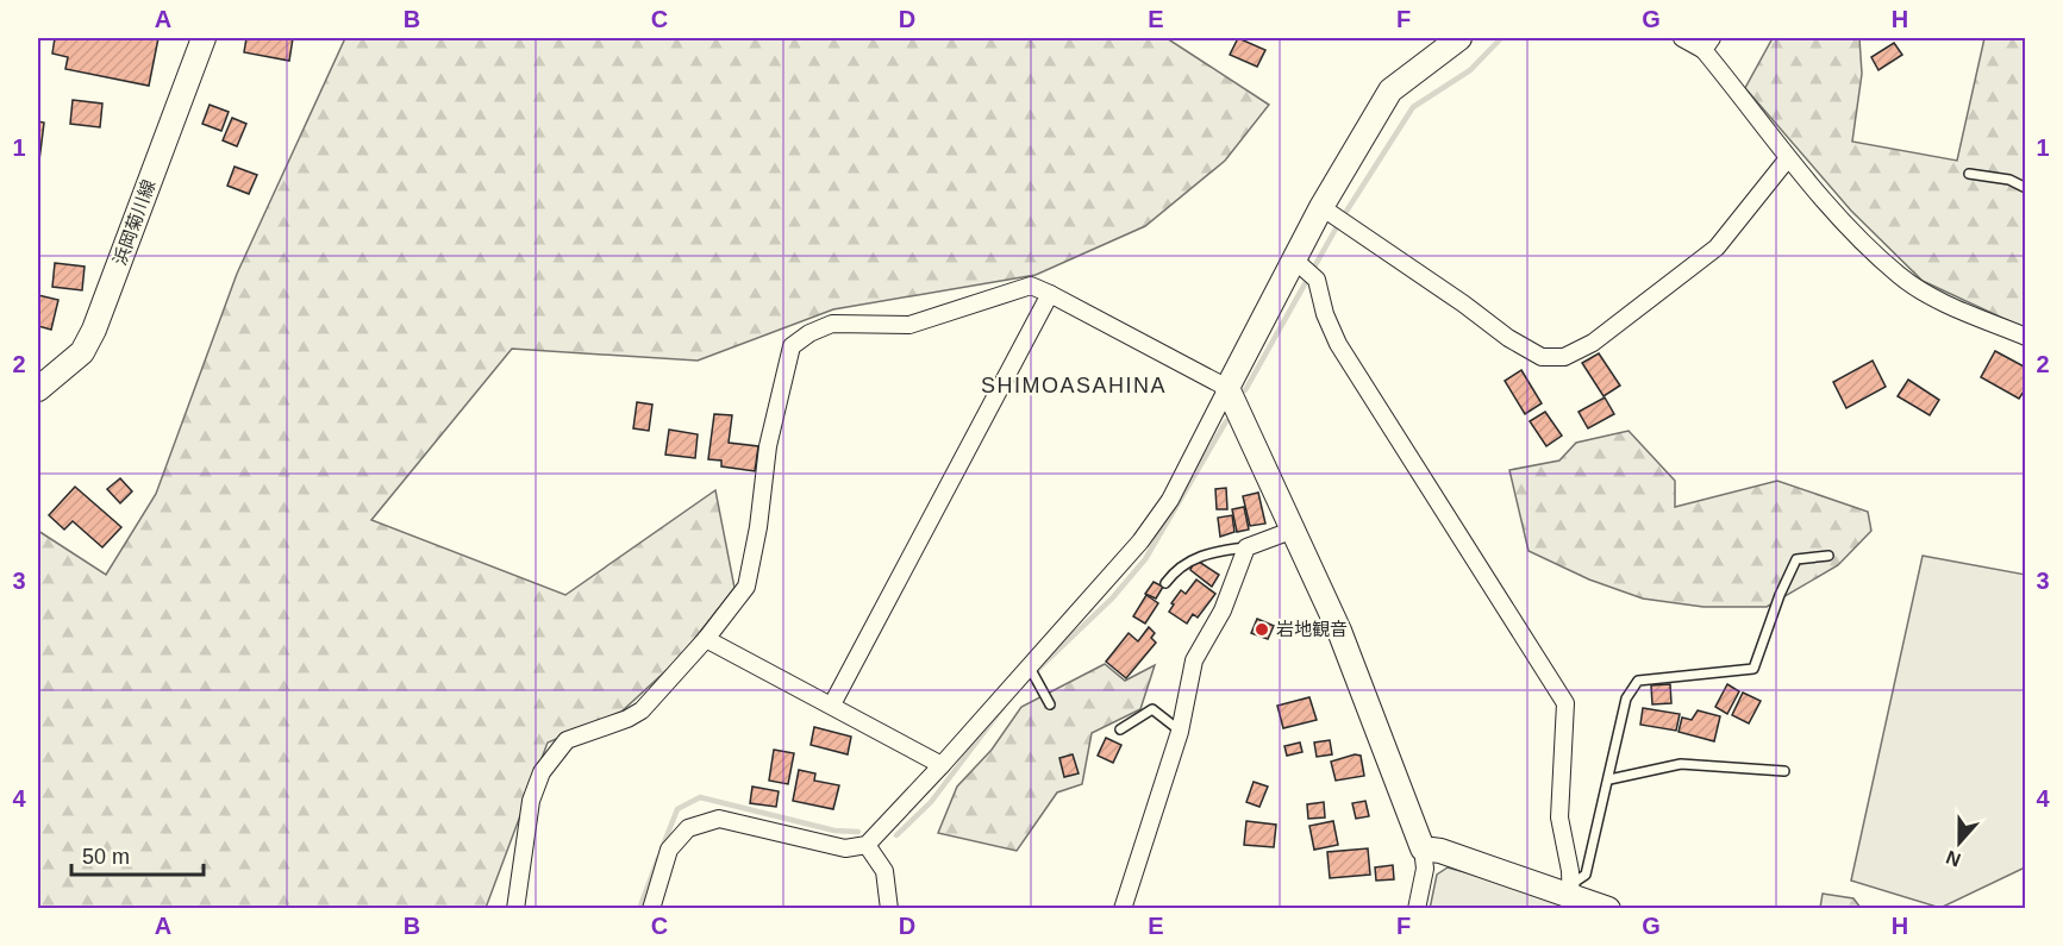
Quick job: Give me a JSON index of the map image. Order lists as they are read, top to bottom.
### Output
{
  "streets": {
    "street": ["浜岡菊川線"]
  },
  "districts": ["SHIMOASAHINA"],
  "places": ["岩地観音"],
  "scale_bar": "50 m",
  "north": "bottom",
  "grid": {
    "columns": [
      "A",
      "B",
      "C",
      "D",
      "E",
      "F",
      "G",
      "H"
    ],
    "rows": [
      "1",
      "2",
      "3",
      "4"
    ]
  }
}
